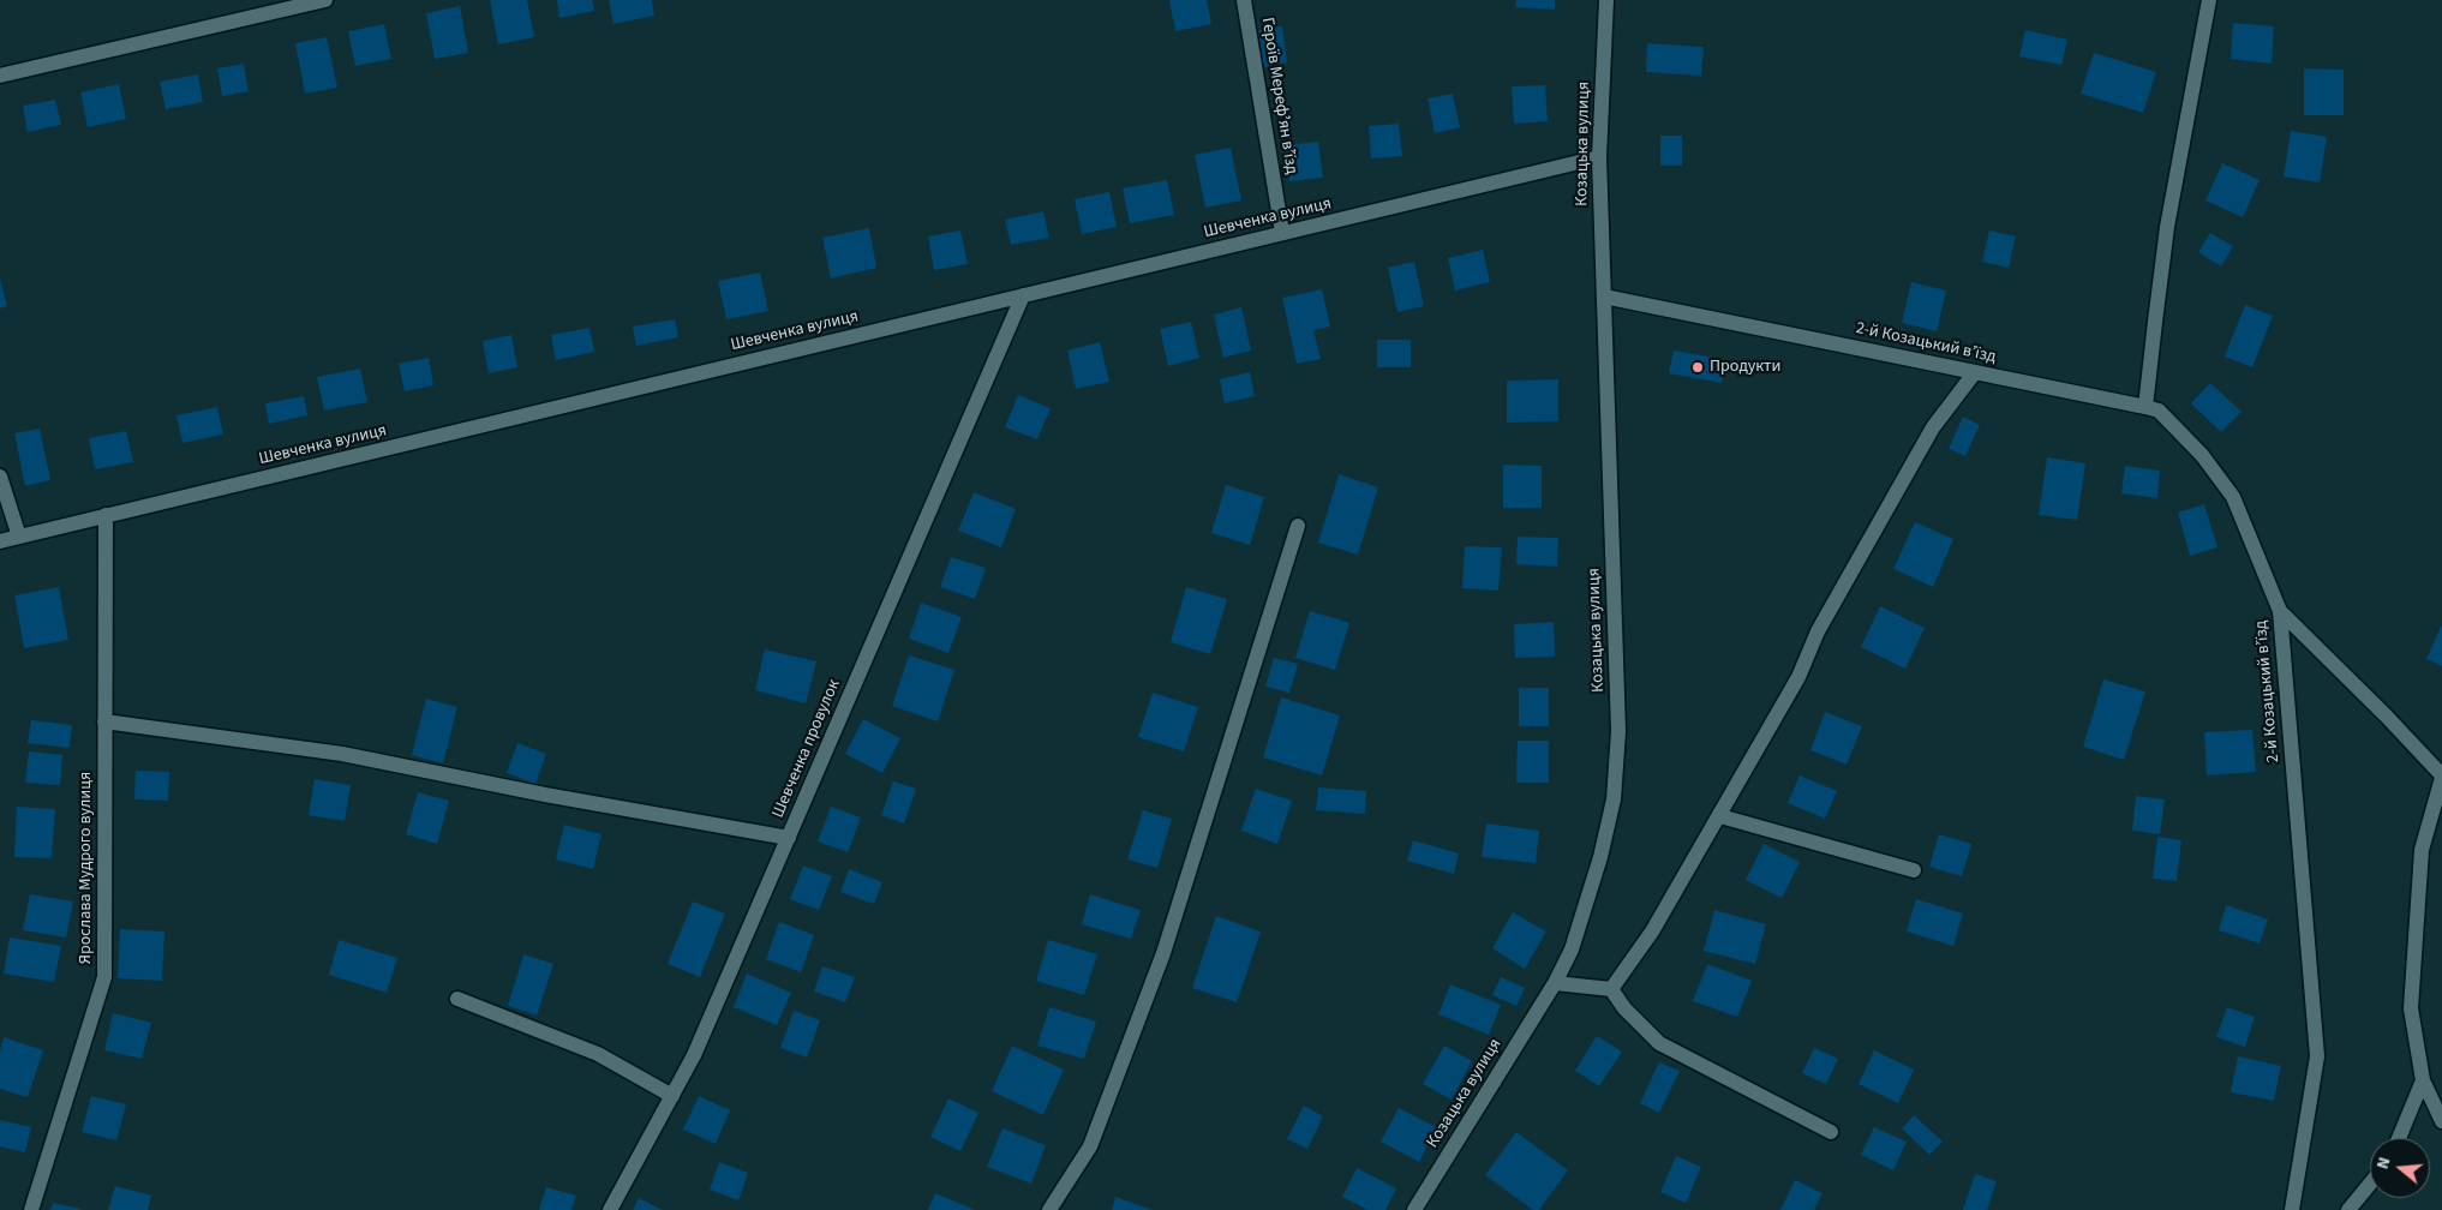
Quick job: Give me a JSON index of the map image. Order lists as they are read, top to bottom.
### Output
{
  "streets": {
    "street": [
      "Героїв Мерефʼян вʼїзд",
      "Козацька вулиця",
      "Шевченка вулиця",
      "2-й Козацький в’їзд",
      "Шевченка провулок",
      "Ярослава Мудрого вулиця"
    ]
  },
  "crossings": [
    ["Героїв Мерефʼян вʼїзд", "Шевченка вулиця"],
    ["Козацька вулиця", "Шевченка вулиця"],
    ["Козацька вулиця", "2-й Козацький в’їзд"],
    ["Шевченка вулиця", "Шевченка провулок"],
    ["Шевченка вулиця", "Ярослава Мудрого вулиця"]
  ],
  "places": ["Продукти"],
  "north": "left"
}
